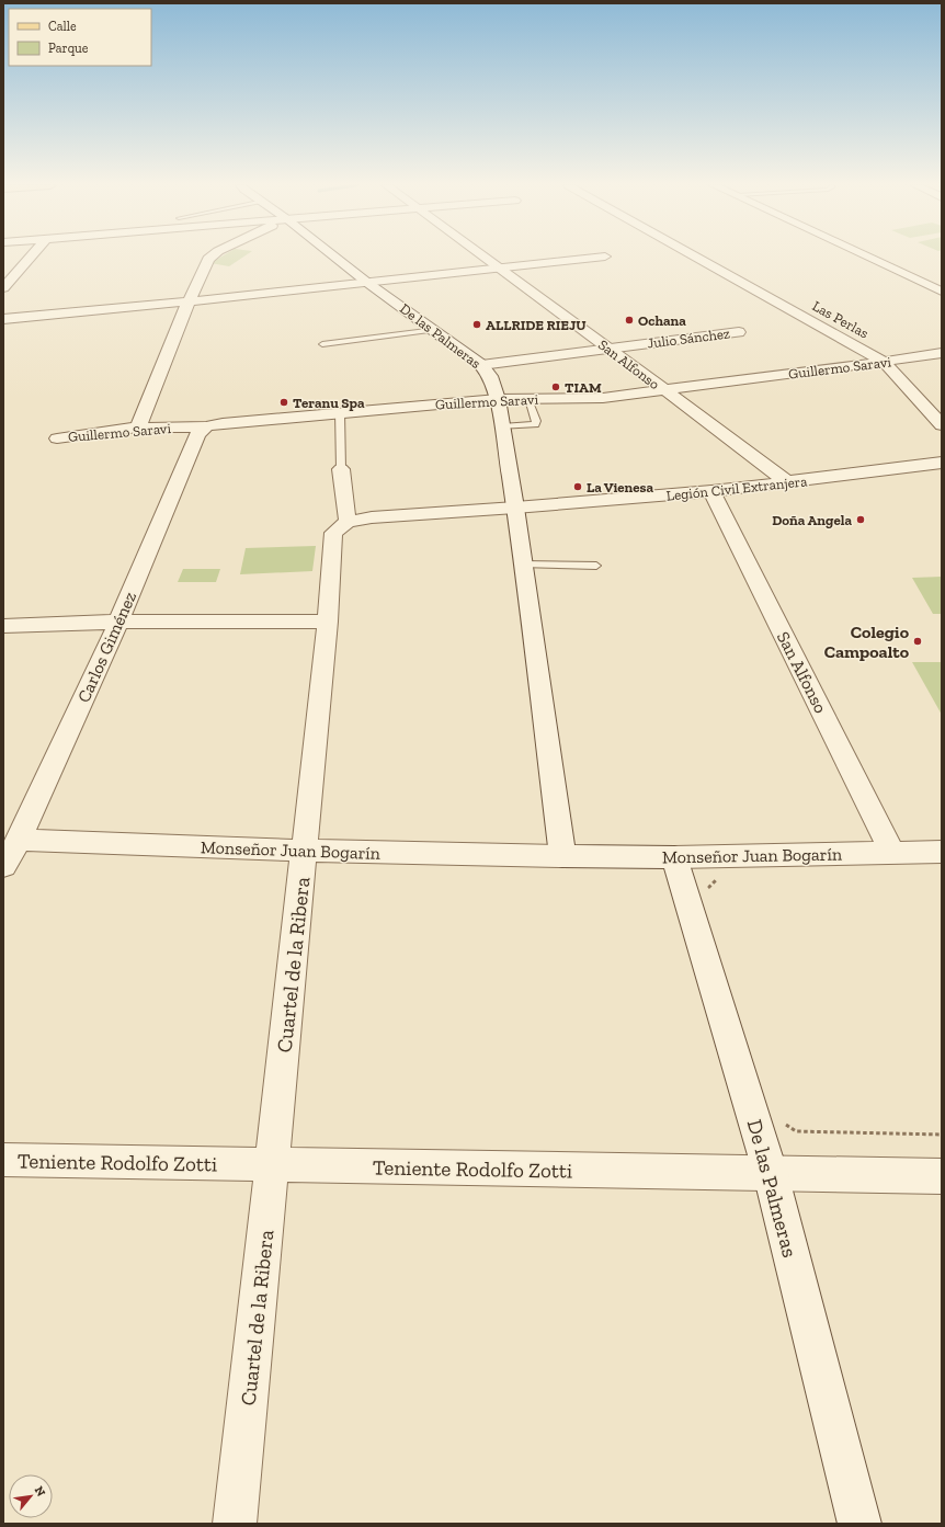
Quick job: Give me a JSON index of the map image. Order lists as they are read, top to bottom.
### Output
{
  "streets": {
    "street": [
      "Las Perlas",
      "De las Palmeras",
      "Julio Sánchez",
      "San Alfonso",
      "Guillermo Saravi",
      "Legión Civil Extranjera",
      "Carlos Giménez",
      "Monseñor Juan Bogarín",
      "Cuartel de la Ribera",
      "Teniente Rodolfo Zotti"
    ]
  },
  "crossings": [
    ["Las Perlas", "Guillermo Saravi"],
    ["De las Palmeras", "Julio Sánchez"],
    ["De las Palmeras", "Guillermo Saravi"],
    ["De las Palmeras", "Legión Civil Extranjera"],
    ["De las Palmeras", "Monseñor Juan Bogarín"],
    ["De las Palmeras", "Teniente Rodolfo Zotti"],
    ["Julio Sánchez", "San Alfonso"],
    ["San Alfonso", "Guillermo Saravi"],
    ["San Alfonso", "Legión Civil Extranjera"],
    ["San Alfonso", "Monseñor Juan Bogarín"],
    ["Guillermo Saravi", "Carlos Giménez"],
    ["Legión Civil Extranjera", "Cuartel de la Ribera"],
    ["Carlos Giménez", "Monseñor Juan Bogarín"],
    ["Monseñor Juan Bogarín", "Cuartel de la Ribera"],
    ["Cuartel de la Ribera", "Teniente Rodolfo Zotti"]
  ],
  "places": [
    "Ochana",
    "ALLRIDE RIEJU",
    "TIAM",
    "Teranu Spa",
    "La Vienesa",
    "Doña Angela",
    "Colegio Campoalto"
  ],
  "legend": ["Calle", "Parque"],
  "north": "top right"
}
